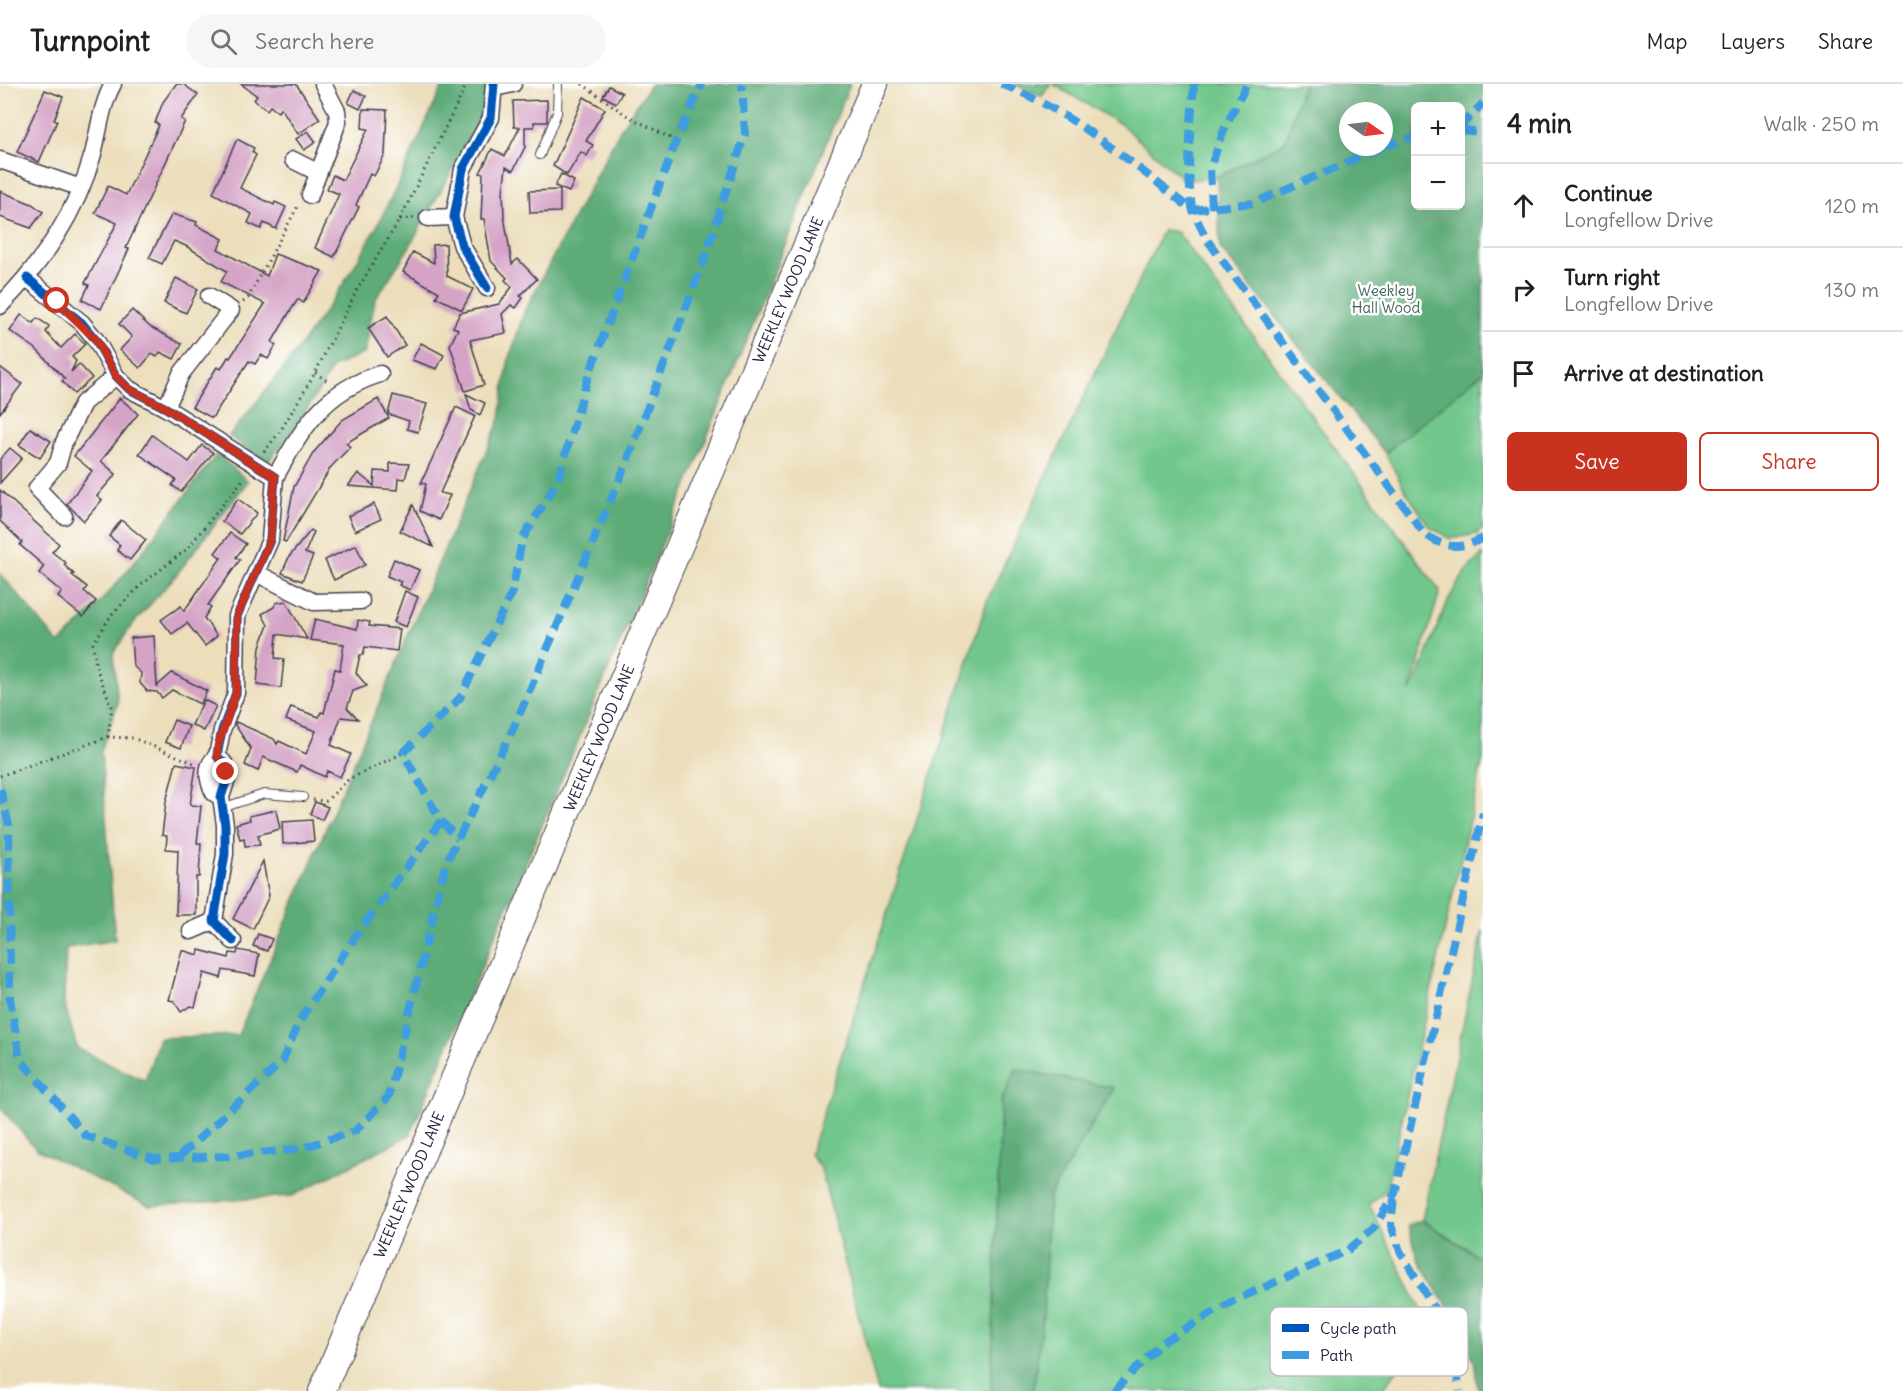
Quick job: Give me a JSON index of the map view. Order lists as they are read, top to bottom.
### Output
{
  "streets": {
    "main road": ["WEEKLEY WOOD LANE"]
  },
  "parks": ["Weekley Hall Wood"],
  "legend": ["Cycle path", "Path"],
  "north": "right",
  "page": {
    "header": "Turnpoint",
    "search": "Search here",
    "nav": ["Map", "Layers", "Share"],
    "heading": ["4 min", "Walk · 250 m"],
    "map_buttons": ["+", "−"],
    "list": [
      ["Continue", "Longfellow Drive", "120 m"],
      ["Turn right", "Longfellow Drive", "130 m"],
      "Arrive at destination"
    ],
    "buttons": ["Save", "Share"]
  }
}
